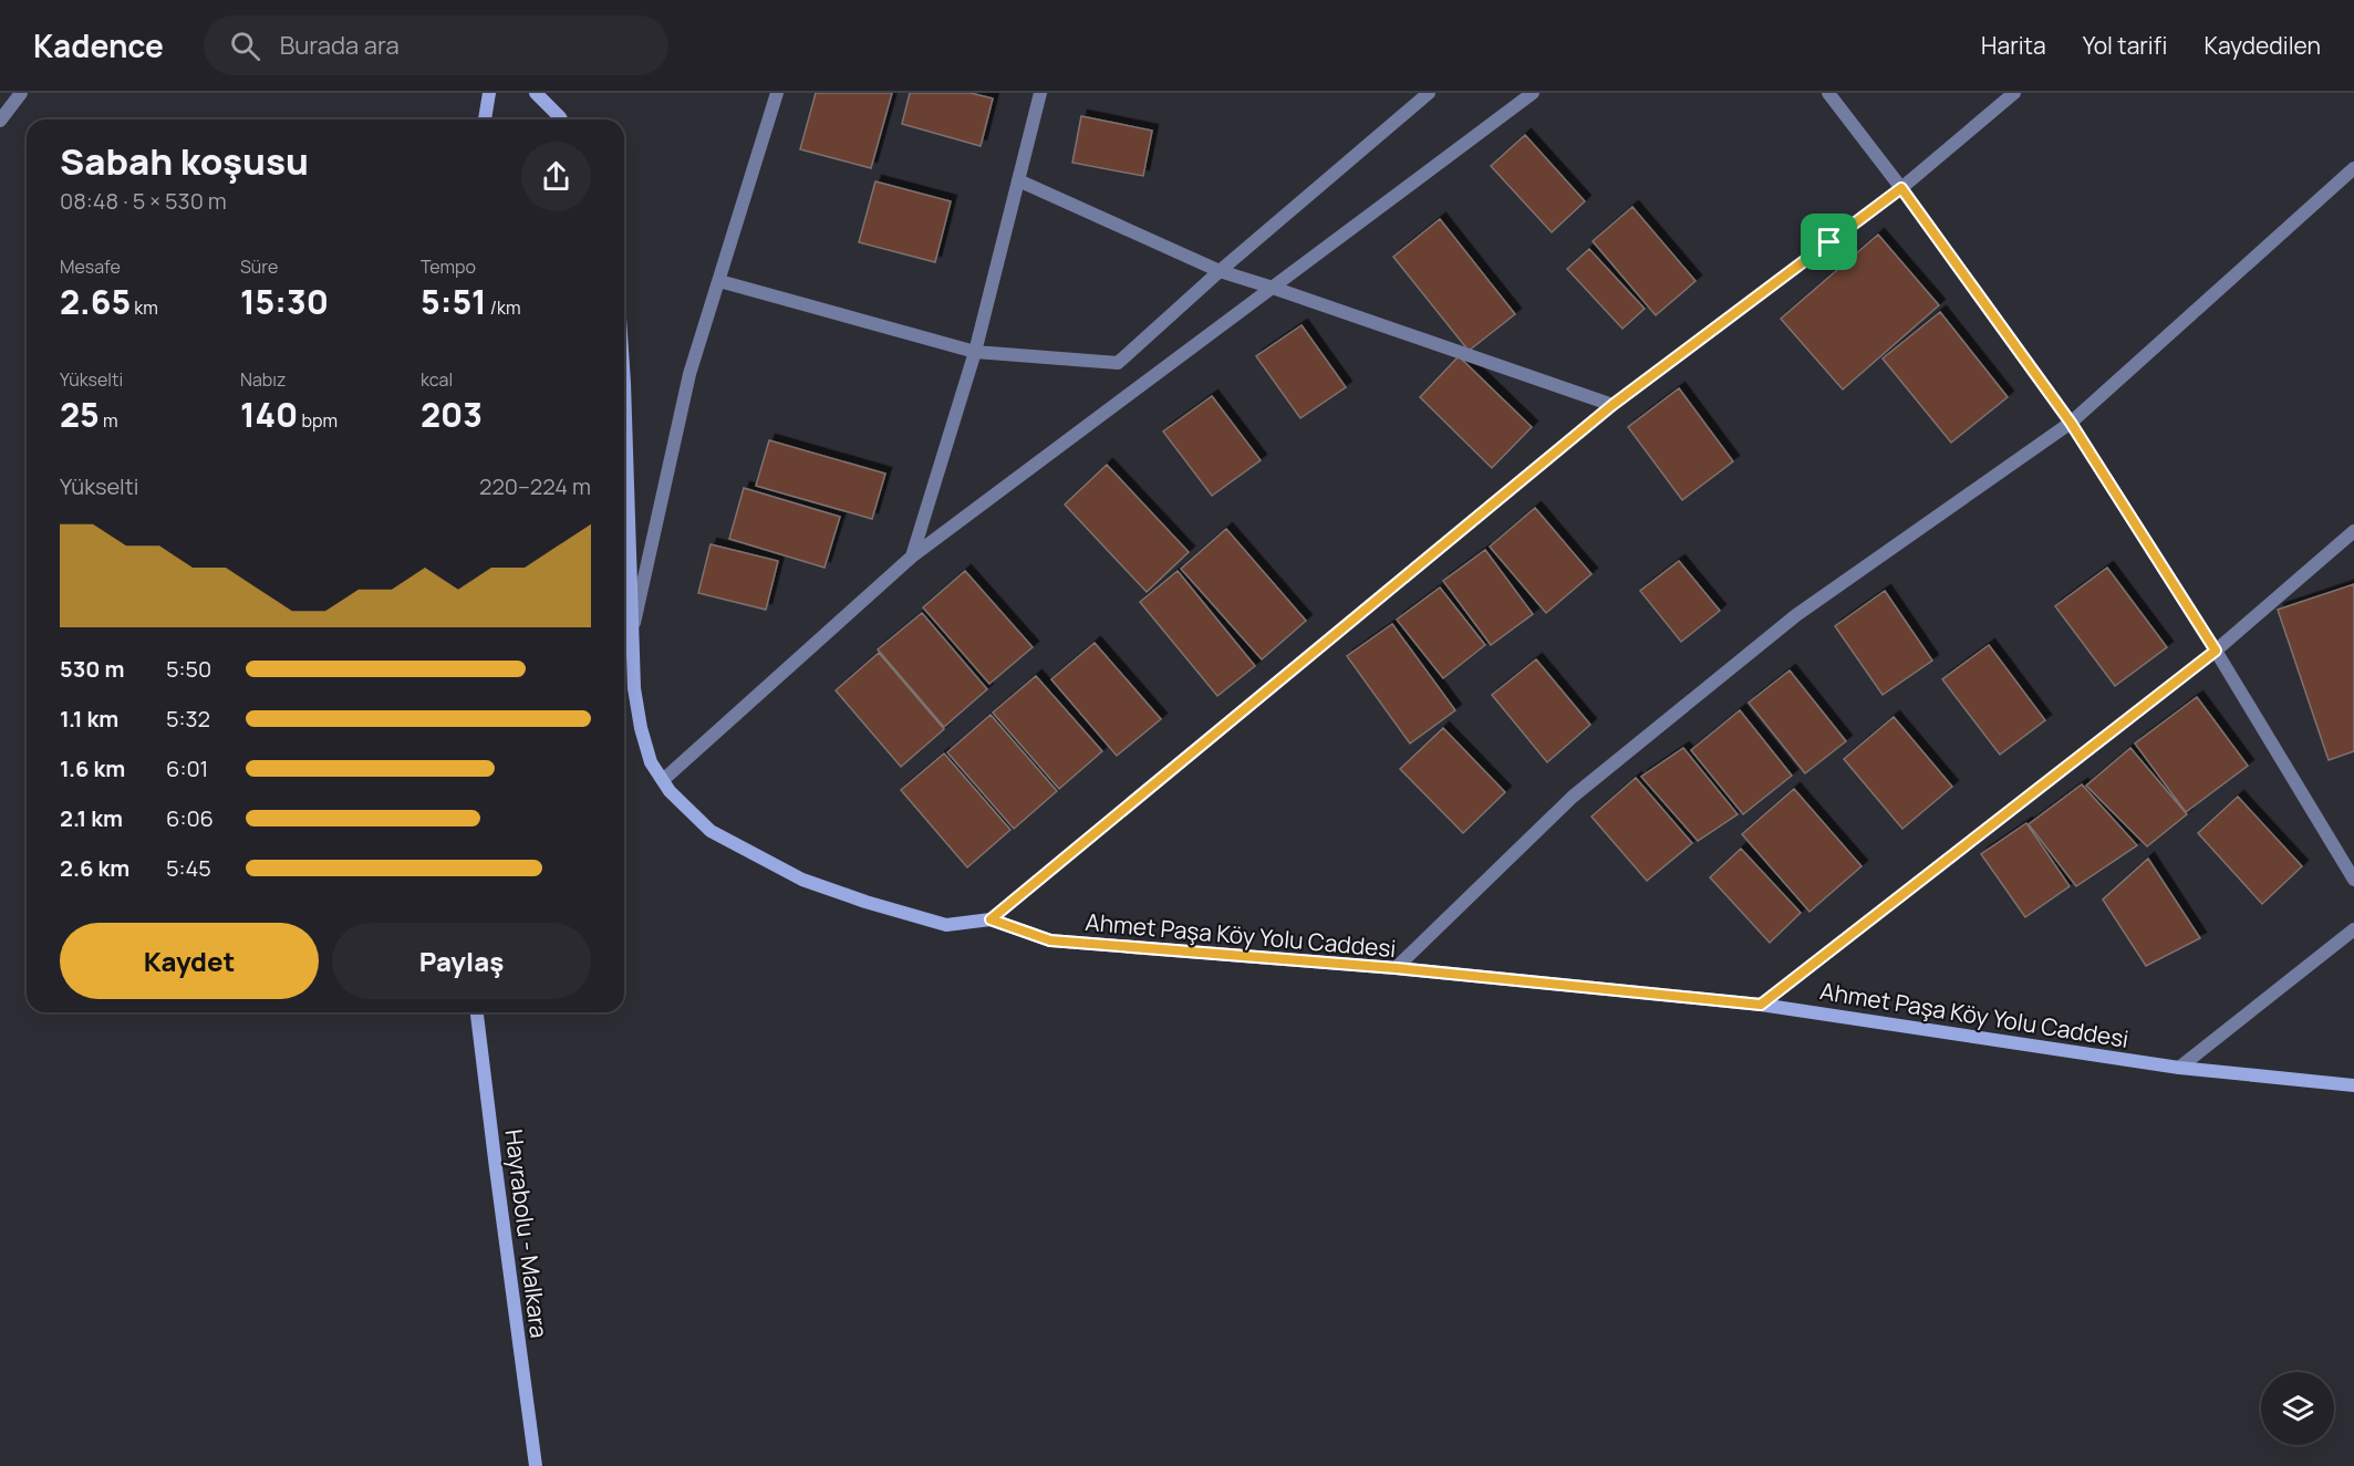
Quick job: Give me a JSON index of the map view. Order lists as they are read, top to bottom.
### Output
{
  "streets": {
    "street": ["Ahmet Paşa Köy Yolu Caddesi", "Hayrabolu - Malkara"]
  },
  "page": {
    "header": "Kadence",
    "search": "Burada ara",
    "nav": ["Harita", "Yol tarifi", "Kaydedilen"],
    "heading": ["Sabah koşusu", "08:48 · 5 × 530 m"],
    "stats": [
      ["Mesafe", "2.65 km"],
      ["Süre", "15:30"],
      ["Tempo", "5:51 /km"],
      ["Yükselti", "25 m"],
      ["Nabız", "140 bpm"],
      ["kcal", "203"]
    ],
    "chart": ["Yükselti", "220–224 m"],
    "list": [
      {
        "name": "530 m",
        "note": "5:50"
      },
      {
        "name": "1.1 km",
        "note": "5:32"
      },
      {
        "name": "1.6 km",
        "note": "6:01"
      },
      {
        "name": "2.1 km",
        "note": "6:06"
      },
      {
        "name": "2.6 km",
        "note": "5:45"
      }
    ],
    "buttons": ["Kaydet", "Paylaş"]
  }
}
